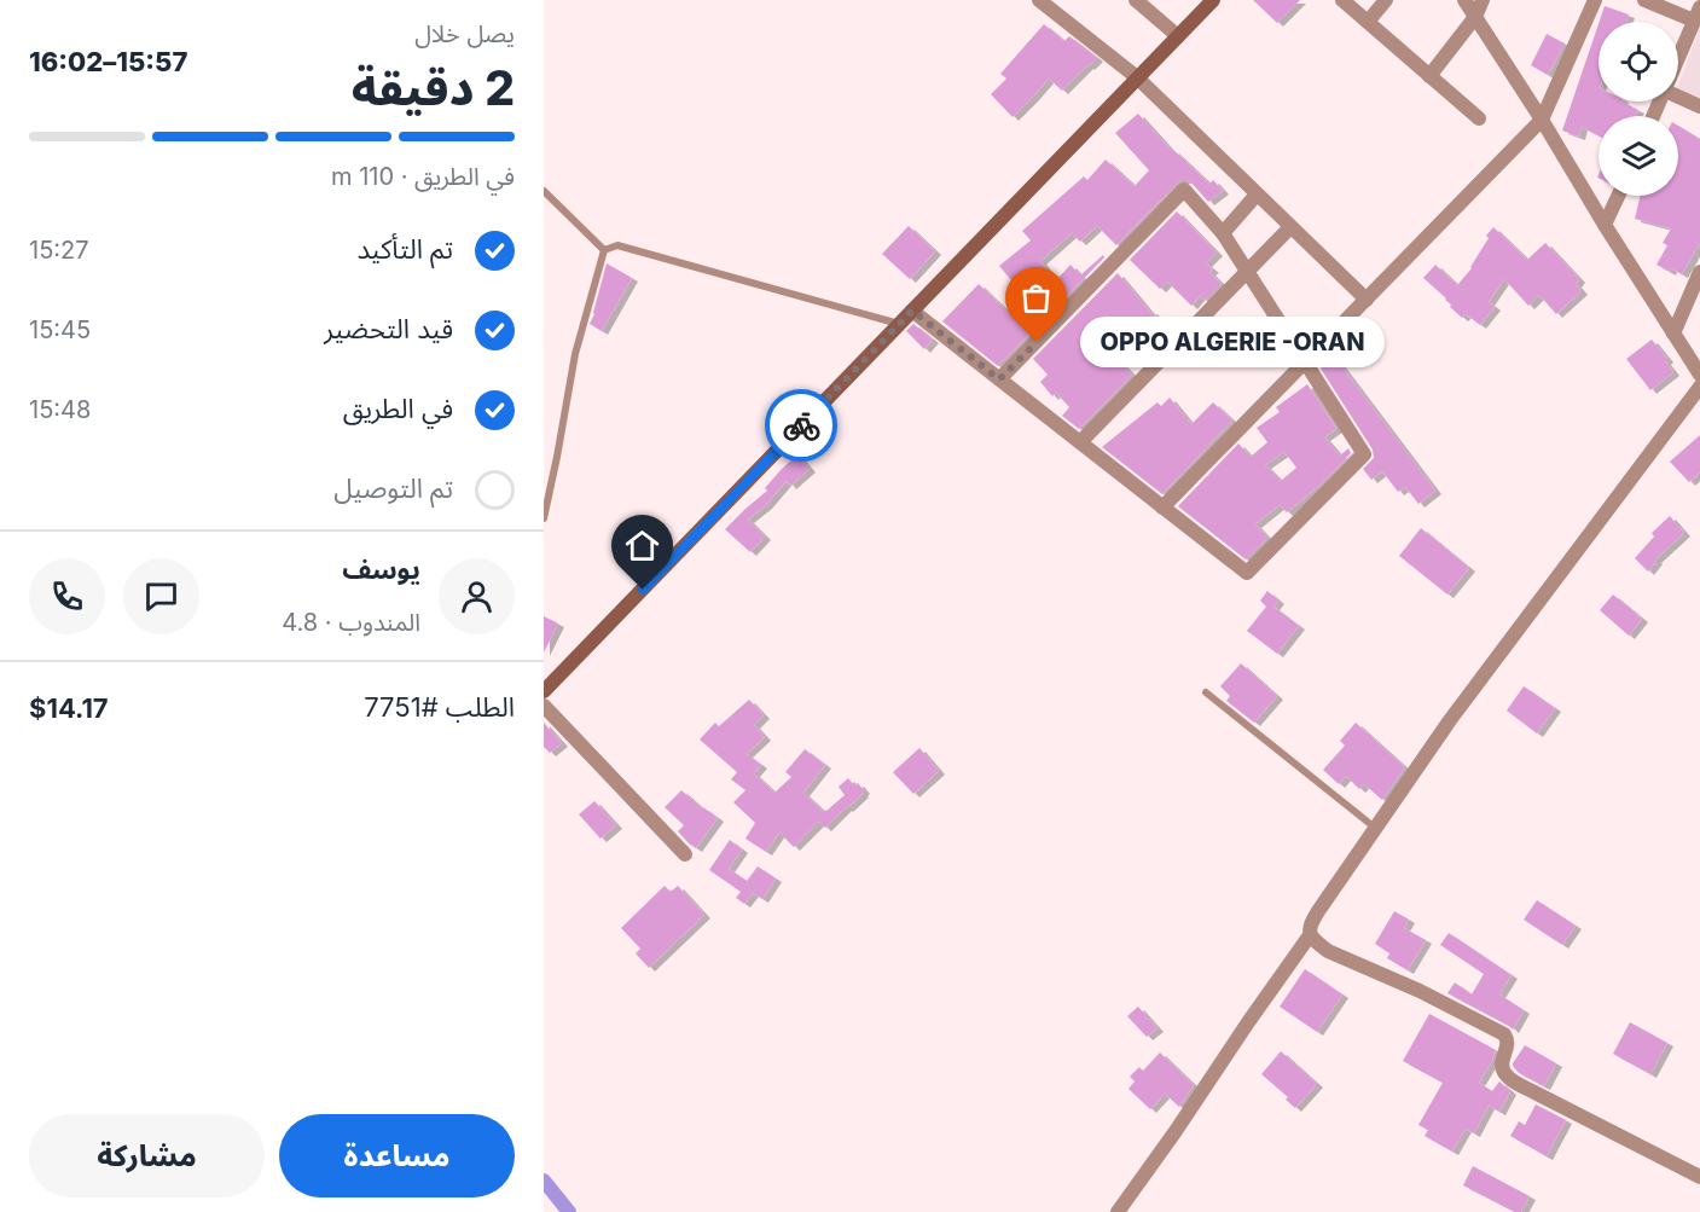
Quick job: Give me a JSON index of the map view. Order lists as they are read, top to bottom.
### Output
{
  "places": ["OPPO ALGERIE -ORAN"],
  "page": {
    "heading": ["2 دقيقة", "يصل خلال", "15:57–16:02"],
    "panel": [
      "يوسف",
      "المندوب · 4.8",
      "الطلب #7751",
      "$14.17"
    ],
    "bar": "في الطريق · 110 m",
    "list": [
      ["تم التأكيد", "15:27"],
      ["قيد التحضير", "15:45"],
      ["في الطريق", "15:48"],
      "تم التوصيل"
    ],
    "bubble": "OPPO ALGERIE -ORAN",
    "buttons": ["مساعدة", "مشاركة"]
  }
}
